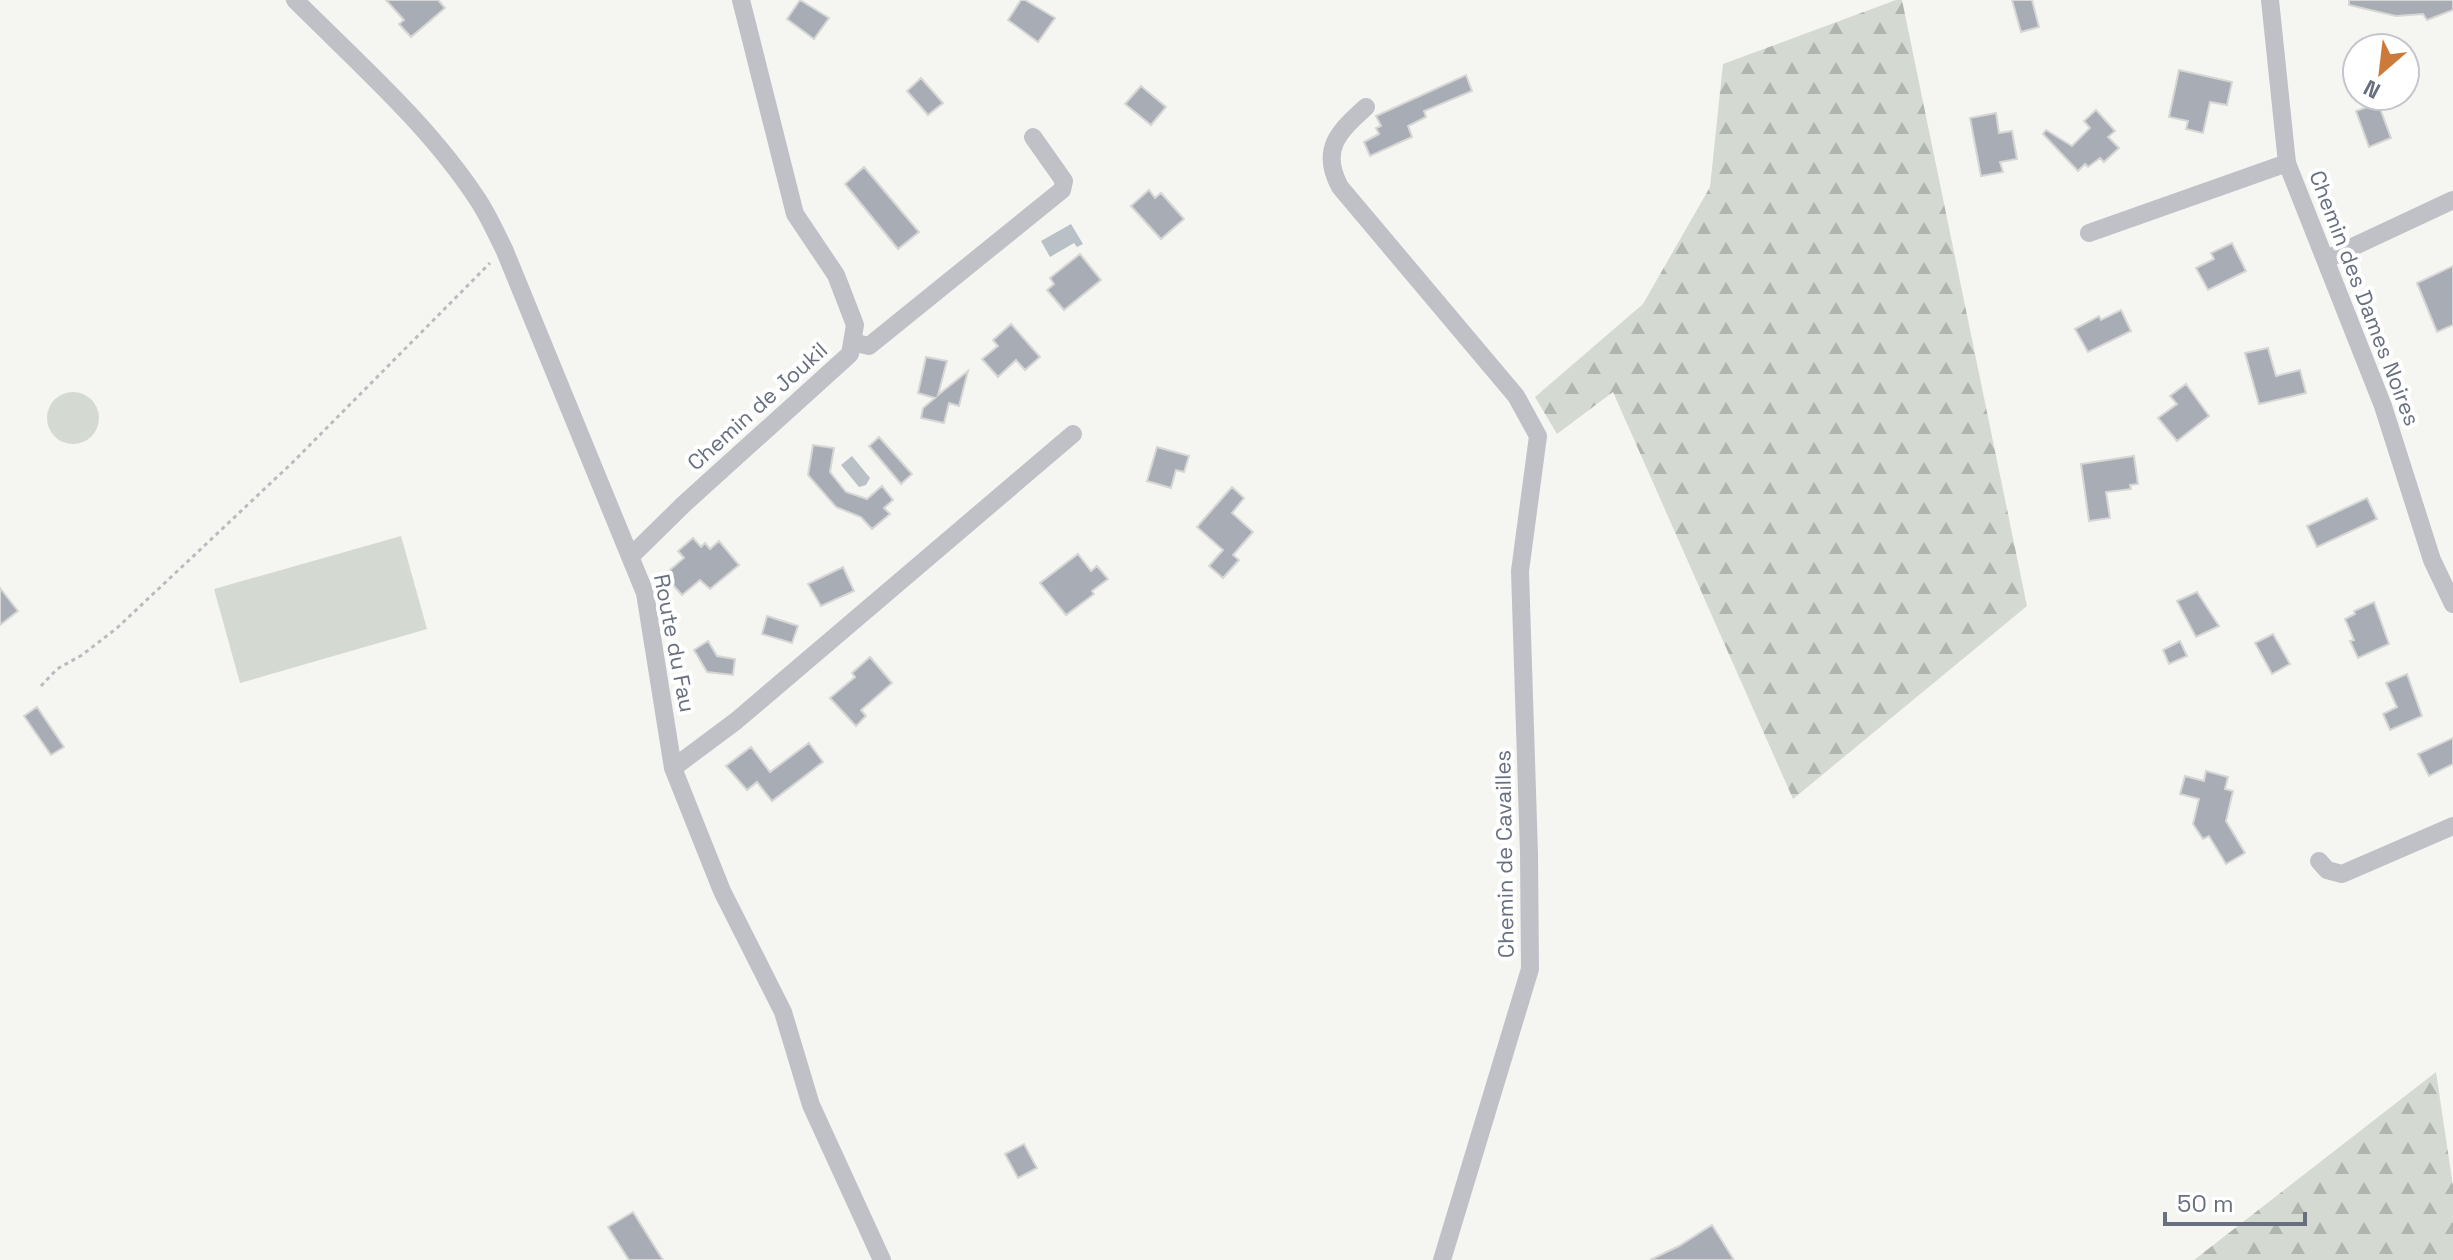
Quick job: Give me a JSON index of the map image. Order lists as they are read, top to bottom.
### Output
{
  "streets": {
    "street": [
      "Chemin des Dames Noires",
      "Chemin de Joukil",
      "Route du Fau",
      "Chemin de Cavailles"
    ]
  },
  "crossings": [
    ["Chemin de Joukil", "Route du Fau"]
  ],
  "scale_bar": "50 m",
  "north": "bottom left"
}
